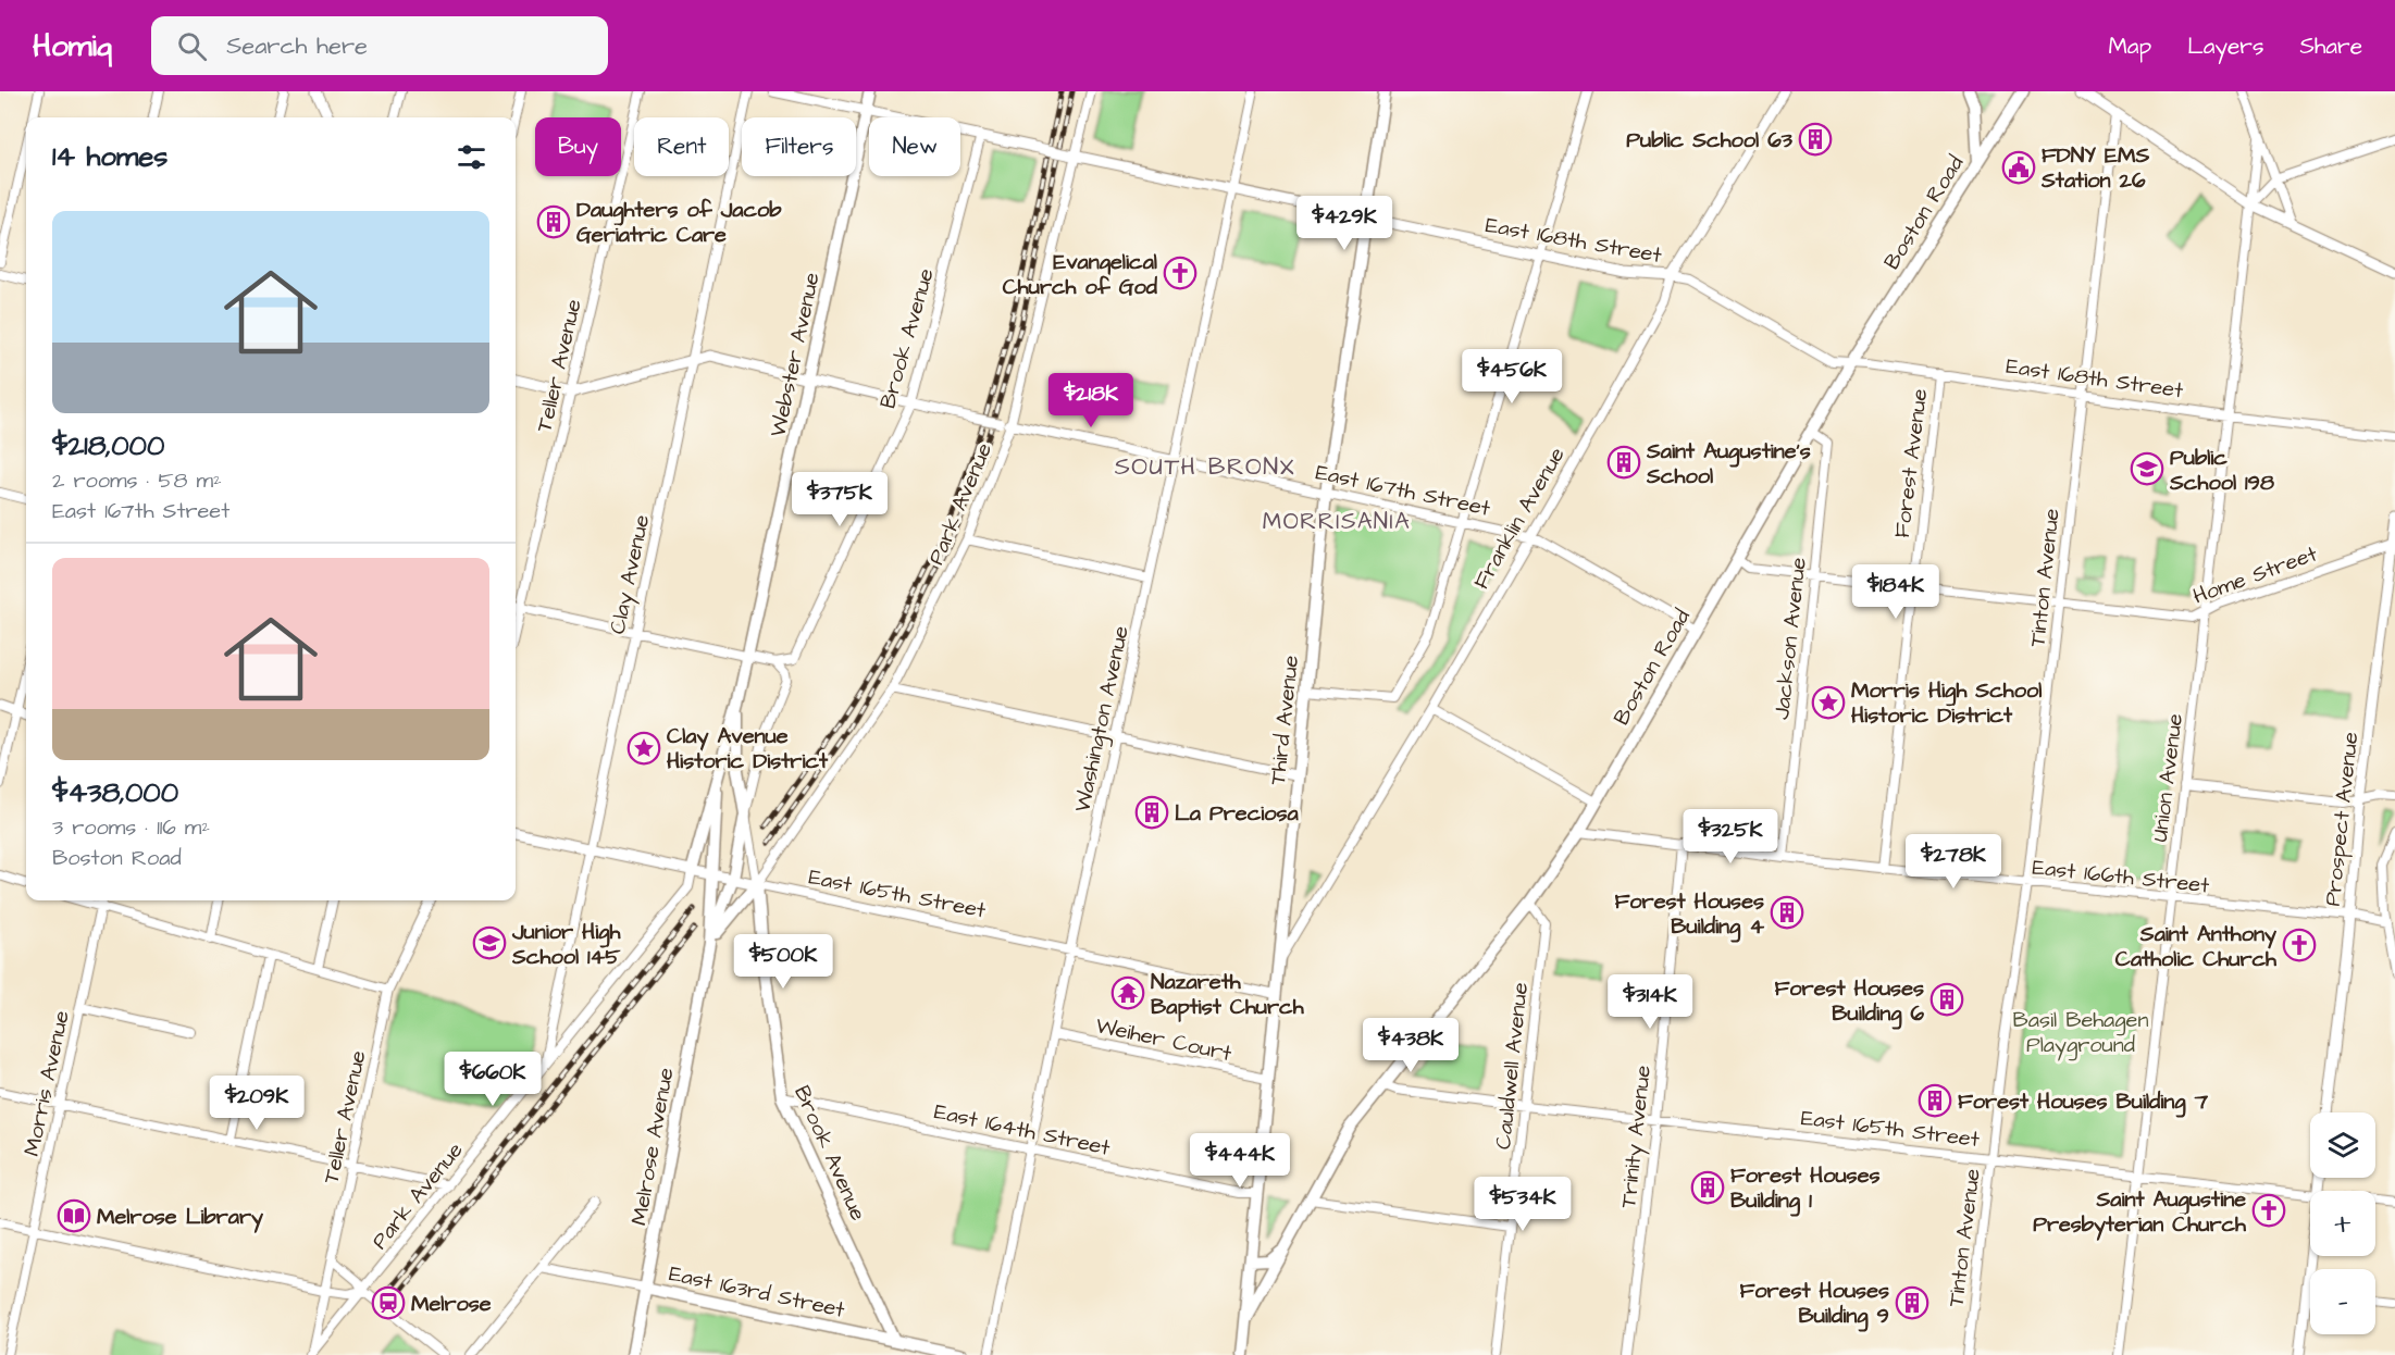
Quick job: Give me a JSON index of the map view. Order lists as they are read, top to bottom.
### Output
{
  "streets": {
    "main road": [
      "Boston Road",
      "Brook Avenue",
      "Webster Avenue",
      "Third Avenue",
      "Melrose Avenue",
      "East 163rd Street"
    ],
    "street": [
      "East 168th Street",
      "Teller Avenue",
      "Forest Avenue",
      "East 167th Street",
      "Park Avenue",
      "Franklin Avenue",
      "Clay Avenue",
      "Home Street",
      "Tinton Avenue",
      "Jackson Avenue",
      "Washington Avenue",
      "Union Avenue",
      "Prospect Avenue",
      "East 166th Street",
      "East 165th Street",
      "Weiher Court",
      "Cauldwell Avenue",
      "Morris Avenue",
      "East 164th Street",
      "Trinity Avenue"
    ]
  },
  "crossings": [
    ["Boston Road", "East 168th Street"],
    ["Boston Road", "East 167th Street"],
    ["Boston Road", "Home Street"],
    ["Boston Road", "Jackson Avenue"],
    ["Boston Road", "Third Avenue"],
    ["Boston Road", "East 166th Street"],
    ["Boston Road", "East 165th Street"],
    ["Boston Road", "Cauldwell Avenue"],
    ["East 168th Street", "Brook Avenue"],
    ["East 168th Street", "Webster Avenue"],
    ["East 168th Street", "Forest Avenue"],
    ["East 168th Street", "Park Avenue"],
    ["East 168th Street", "Franklin Avenue"],
    ["East 168th Street", "Tinton Avenue"],
    ["East 168th Street", "Washington Avenue"],
    ["East 168th Street", "Third Avenue"],
    ["East 168th Street", "Union Avenue"],
    ["Brook Avenue", "Webster Avenue"],
    ["Brook Avenue", "East 167th Street"],
    ["Brook Avenue", "Park Avenue"],
    ["Brook Avenue", "East 165th Street"],
    ["Brook Avenue", "East 164th Street"],
    ["Brook Avenue", "East 163rd Street"],
    ["Webster Avenue", "East 167th Street"],
    ["Webster Avenue", "Park Avenue"],
    ["Webster Avenue", "East 165th Street"],
    ["Webster Avenue", "Melrose Avenue"],
    ["Teller Avenue", "East 167th Street"],
    ["Teller Avenue", "Park Avenue"],
    ["Forest Avenue", "Home Street"],
    ["Forest Avenue", "East 166th Street"],
    ["East 167th Street", "Park Avenue"],
    ["East 167th Street", "Franklin Avenue"],
    ["East 167th Street", "Clay Avenue"],
    ["East 167th Street", "Washington Avenue"],
    ["East 167th Street", "Third Avenue"],
    ["Park Avenue", "Clay Avenue"],
    ["Park Avenue", "East 165th Street"],
    ["Franklin Avenue", "Third Avenue"],
    ["Clay Avenue", "East 165th Street"],
    ["Home Street", "Tinton Avenue"],
    ["Home Street", "Jackson Avenue"],
    ["Home Street", "Union Avenue"],
    ["Home Street", "Prospect Avenue"],
    ["Tinton Avenue", "East 166th Street"],
    ["Tinton Avenue", "East 165th Street"],
    ["Jackson Avenue", "East 166th Street"],
    ["Washington Avenue", "East 165th Street"],
    ["Washington Avenue", "Weiher Court"],
    ["Washington Avenue", "East 164th Street"],
    ["Third Avenue", "East 165th Street"],
    ["Third Avenue", "Weiher Court"],
    ["Third Avenue", "East 164th Street"],
    ["Union Avenue", "East 166th Street"],
    ["Union Avenue", "East 165th Street"],
    ["Prospect Avenue", "East 166th Street"],
    ["East 166th Street", "Trinity Avenue"],
    ["East 165th Street", "Cauldwell Avenue"],
    ["East 165th Street", "Trinity Avenue"],
    ["East 165th Street", "Melrose Avenue"],
    ["Melrose Avenue", "East 163rd Street"]
  ],
  "districts": ["SOUTH BRONX", "MORRISANIA"],
  "parks": ["Basil Behagen Playground"],
  "places": {
    "building": [
      "Public School 63",
      "Daughters of Jacob Geriatric Care",
      "Saint Augustine's School",
      "La Preciosa",
      "Forest Houses Building 4",
      "Forest Houses Building 6",
      "Forest Houses Building 7",
      "Forest Houses Building 1",
      "Forest Houses Building 9"
    ],
    "public building": ["FDNY EMS Station 26"],
    "church": ["Evangelical Church of God", "Saint Anthony Catholic Church", "Saint Augustine Presbyterian Church"],
    "school or university": ["Public School 198", "Junior High School 145"],
    "place": ["Morris High School Historic District", "Clay Avenue Historic District"],
    "temple": ["Nazareth Baptist Church"],
    "library": ["Melrose Library"],
    "station": ["Melrose"]
  },
  "page": {
    "header": "Homiq",
    "search": "Search here",
    "nav": ["Map", "Layers", "Share"],
    "chip": [
      "Buy",
      "Rent",
      "Filters",
      "New"
    ],
    "heading": "14 homes",
    "price": [
      "$429K",
      "$456K",
      "$218K",
      "$375K",
      "$184K",
      "$325K",
      "$278K",
      "$500K",
      "$314K",
      "$438K",
      "$660K",
      "$209K",
      "$444K",
      "$534K"
    ],
    "list": [
      {
        "name": "$218,000",
        "note": "2 rooms · 58 m² · East 167th Street"
      },
      {
        "name": "$438,000",
        "note": "3 rooms · 116 m² · Boston Road"
      }
    ],
    "map_buttons": ["+", "−"]
  }
}
